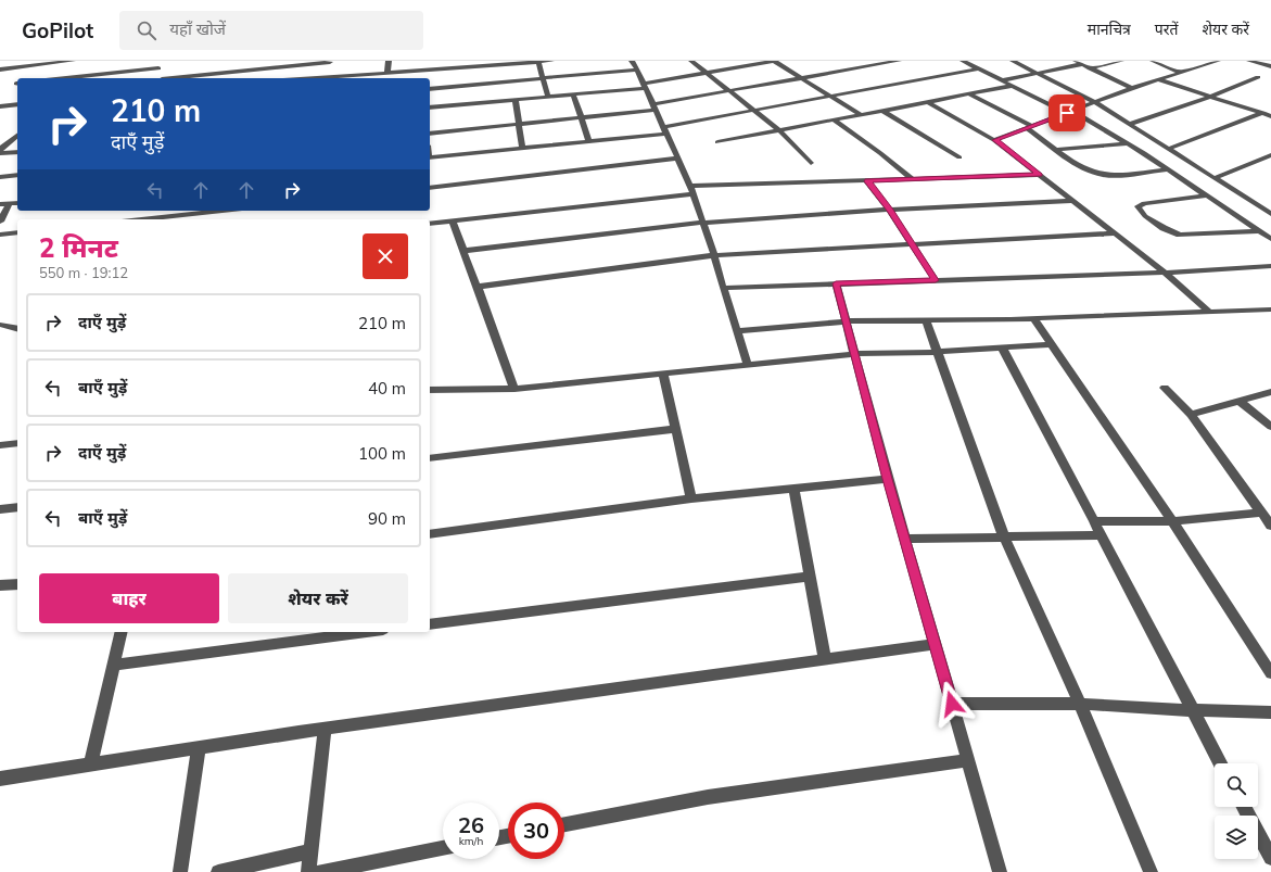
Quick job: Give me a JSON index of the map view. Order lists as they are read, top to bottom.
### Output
{
  "page": {
    "header": "GoPilot",
    "search": "यहाँ खोजें",
    "nav": ["मानचित्र", "परतें", "शेयर करें"],
    "turn": ["210 m", "दाएँ मुड़ें"],
    "heading": ["2 मिनट", "550 m · 19:12"],
    "list": [
      {
        "name": "दाएँ मुड़ें",
        "value": "210 m"
      },
      {
        "name": "बाएँ मुड़ें",
        "value": "40 m"
      },
      {
        "name": "दाएँ मुड़ें",
        "value": "100 m"
      },
      {
        "name": "बाएँ मुड़ें",
        "value": "90 m"
      }
    ],
    "buttons": ["बाहर", "शेयर करें"],
    "speed": "26 km/h",
    "limit": "30"
  }
}
